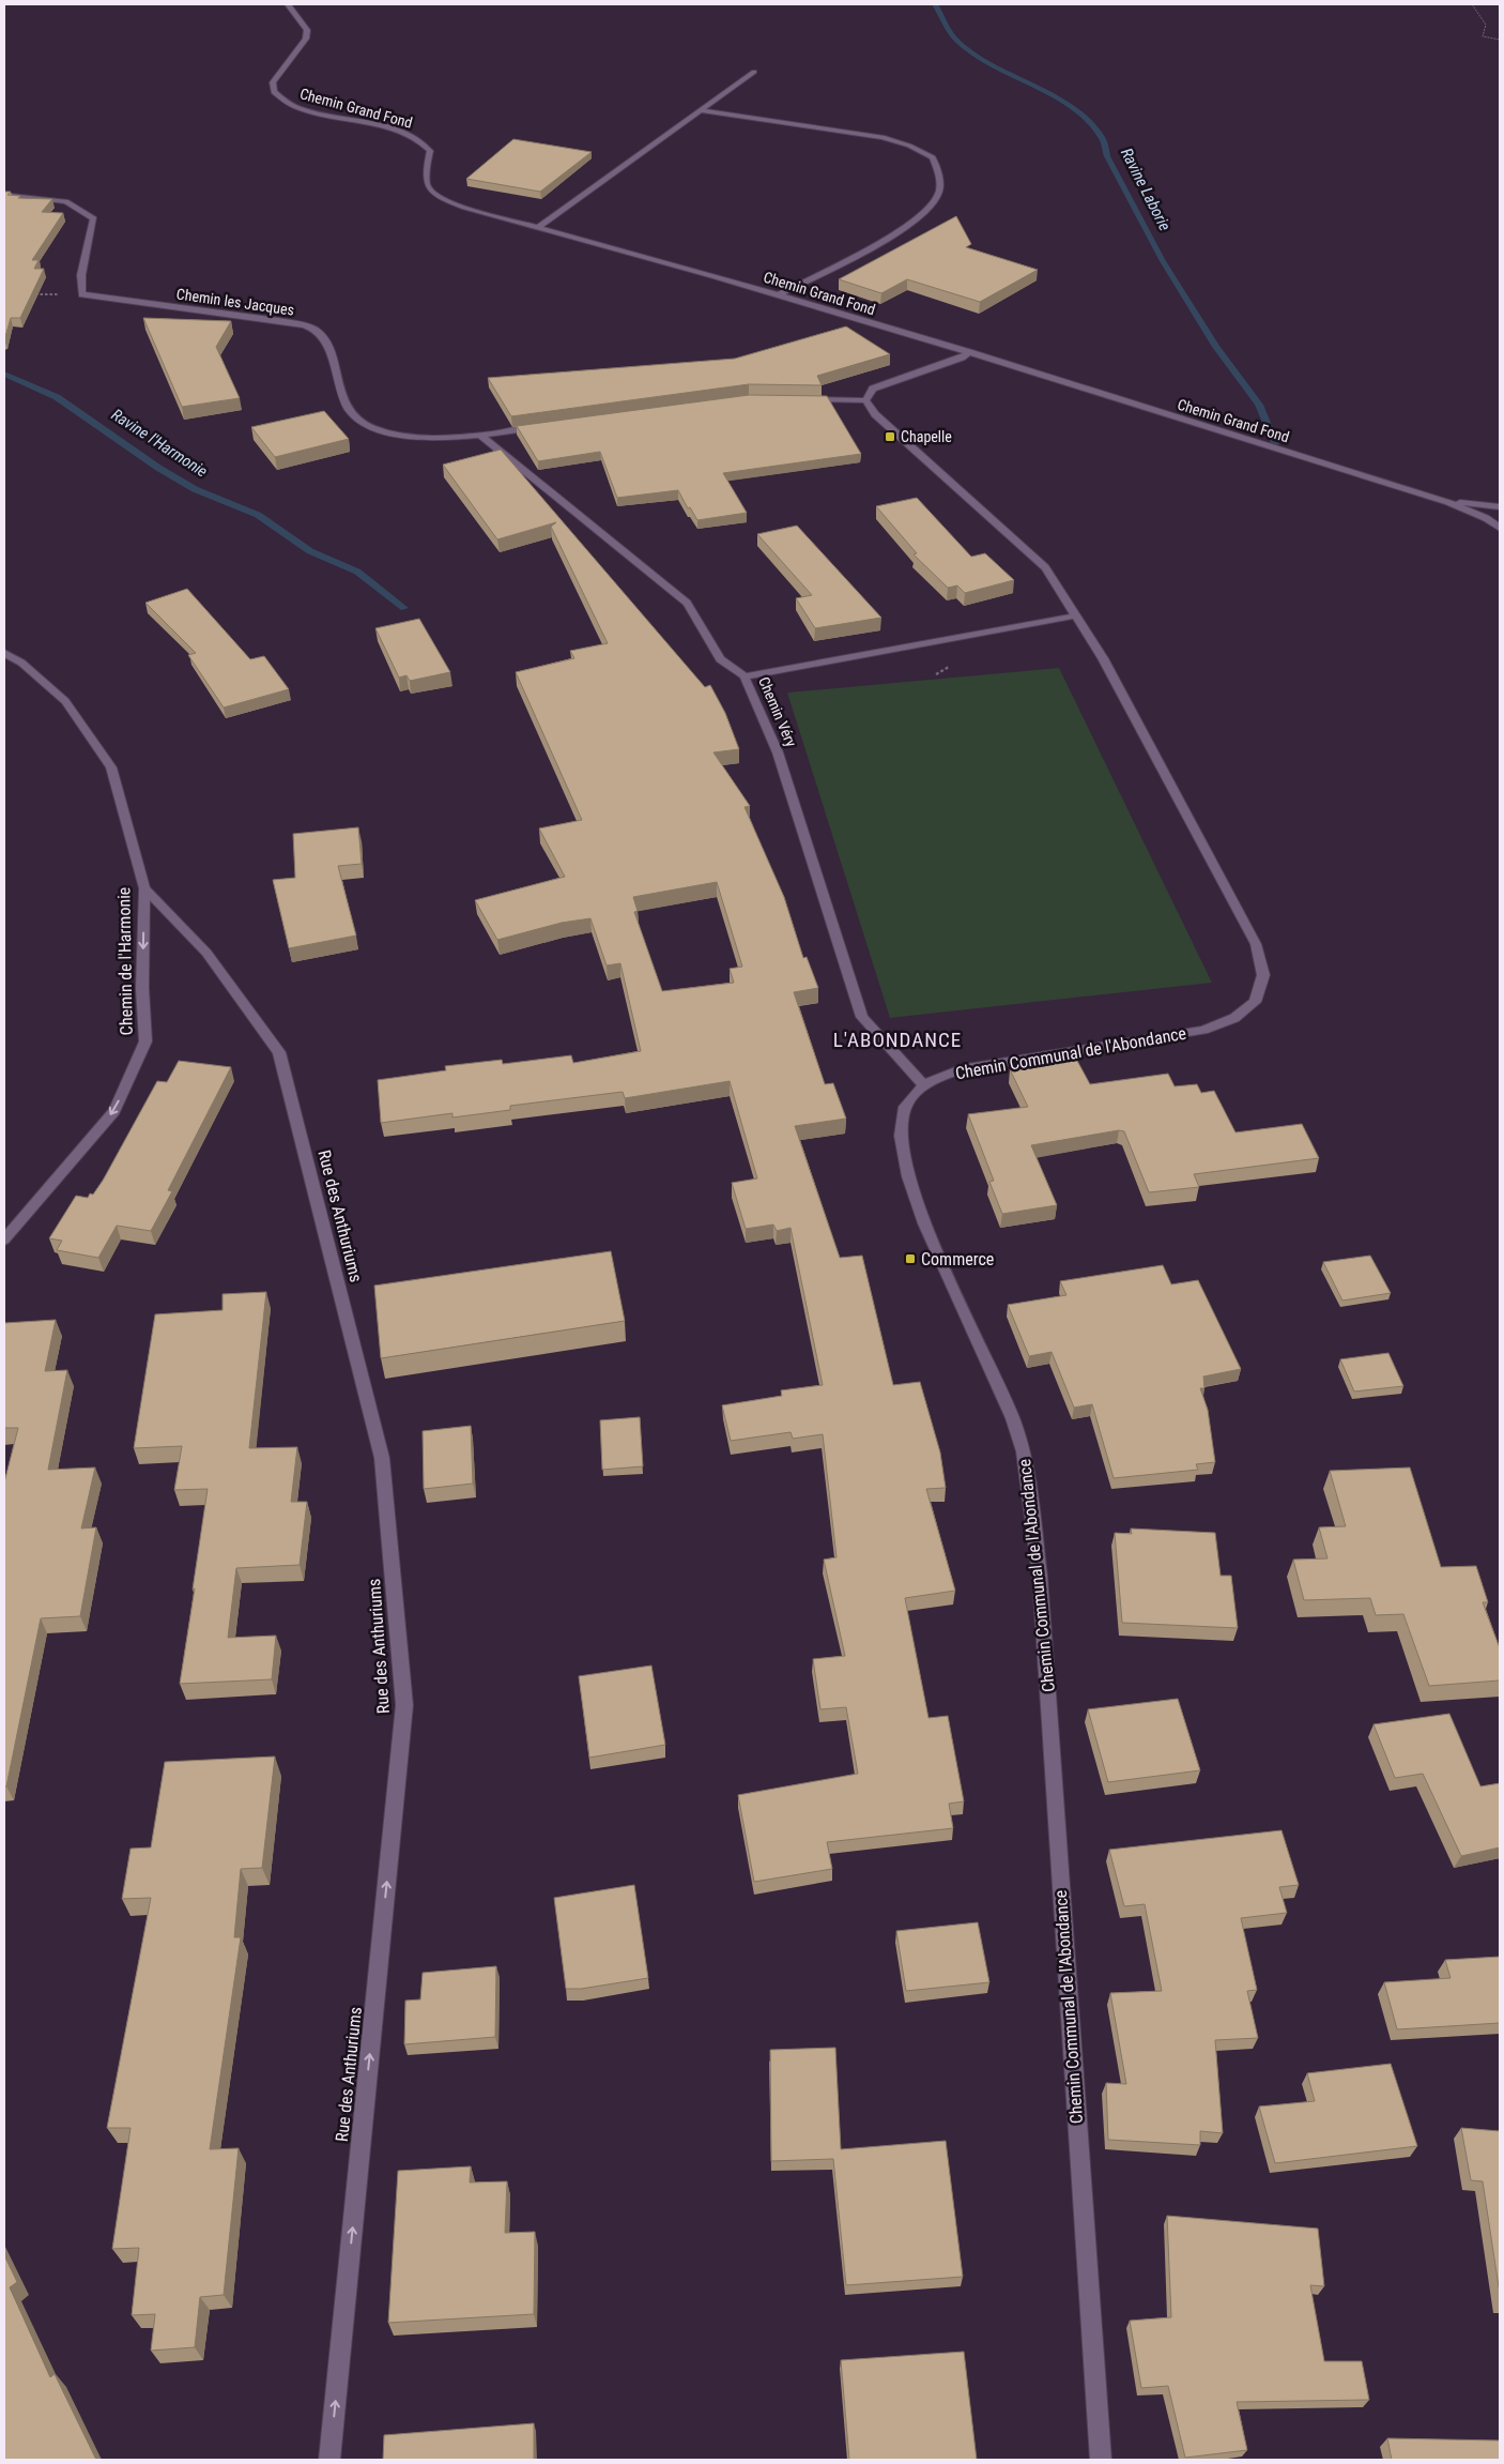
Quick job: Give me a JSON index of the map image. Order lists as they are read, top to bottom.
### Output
{
  "streets": {
    "street": [
      "Chemin Grand Fond",
      "Chemin les Jacques",
      "Chemin Véry",
      "Chemin de l'Harmonie",
      "Chemin Communal de l'Abondance",
      "Rue des Anthuriums"
    ]
  },
  "crossings": [
    ["Chemin les Jacques", "Chemin Véry"],
    ["Chemin Véry", "Chemin Communal de l'Abondance"],
    ["Chemin de l'Harmonie", "Rue des Anthuriums"]
  ],
  "one_way": ["Chemin de l'Harmonie", "Rue des Anthuriums"],
  "districts": ["L'ABONDANCE"],
  "water": ["Ravine Laborie", "Ravine l'Harmonie"],
  "places": {
    "transit": ["Chapelle", "Commerce"]
  }
}
